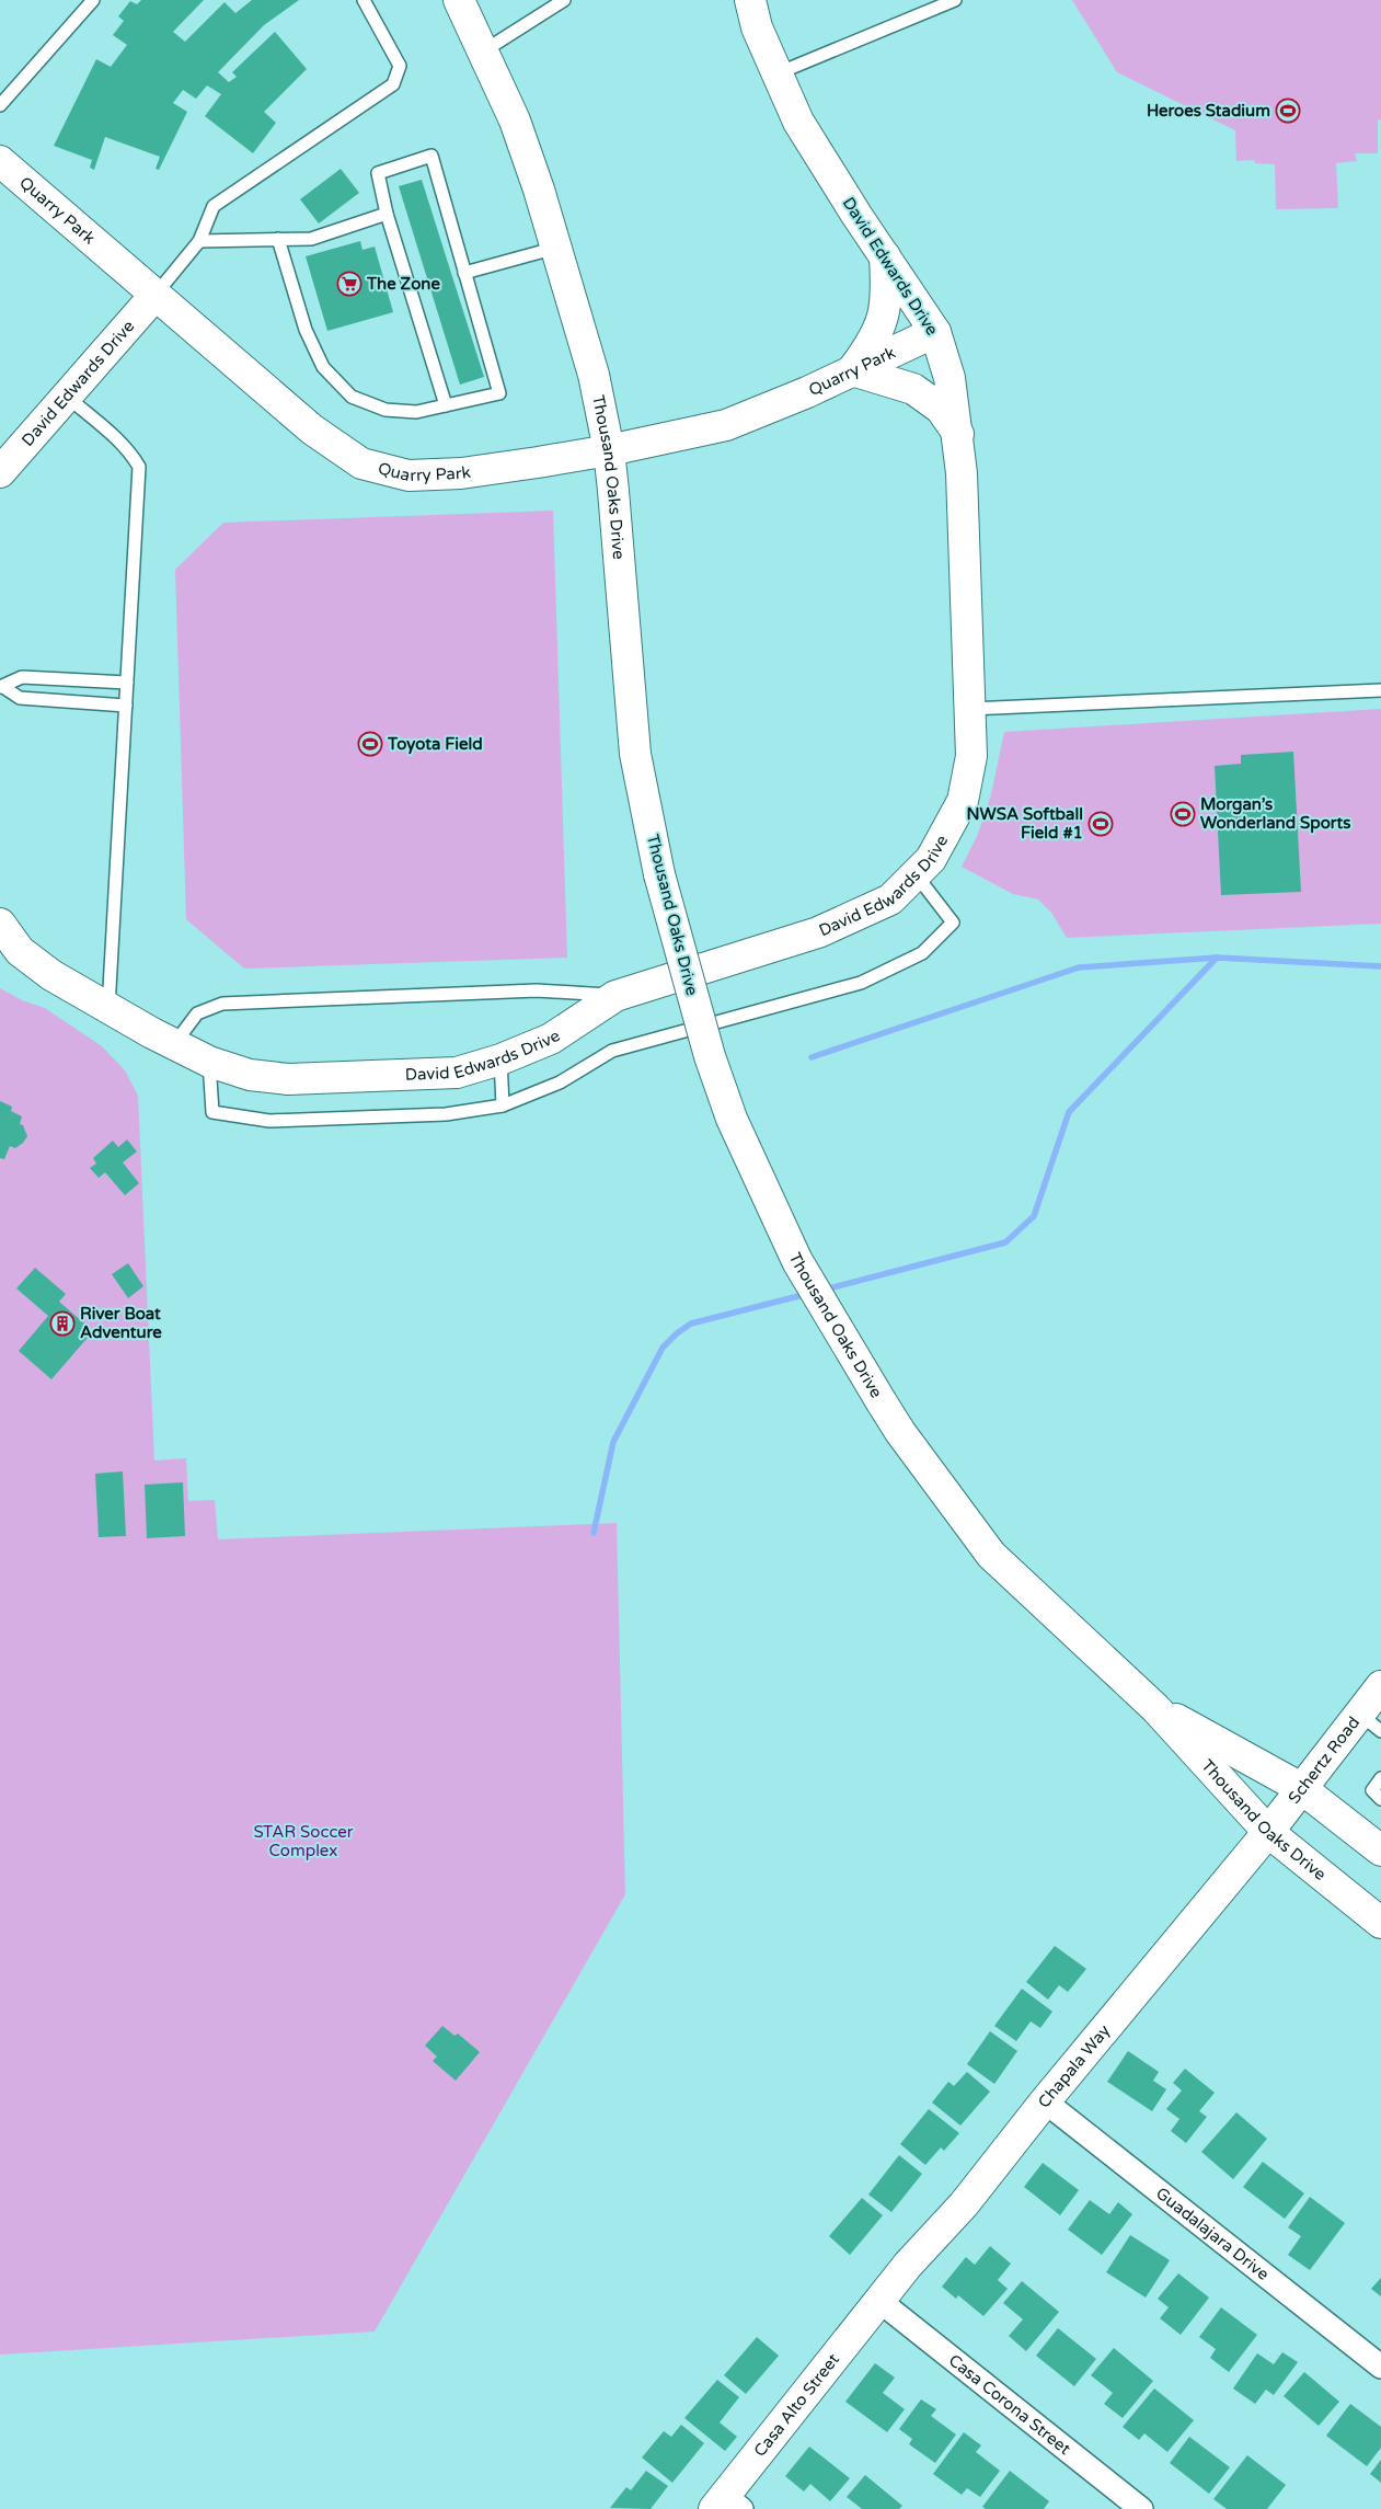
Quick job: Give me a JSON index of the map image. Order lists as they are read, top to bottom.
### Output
{
  "streets": {
    "street": [
      "Quarry Park",
      "David Edwards Drive",
      "Thousand Oaks Drive",
      "Schertz Road",
      "Chapala Way",
      "Guadalajara Drive",
      "Casa Alto Street",
      "Casa Corona Street"
    ]
  },
  "crossings": [
    ["Quarry Park", "David Edwards Drive"],
    ["Quarry Park", "Thousand Oaks Drive"],
    ["Thousand Oaks Drive", "Schertz Road"],
    ["Thousand Oaks Drive", "Chapala Way"],
    ["Schertz Road", "Chapala Way"],
    ["Chapala Way", "Guadalajara Drive"],
    ["Chapala Way", "Casa Alto Street"],
    ["Chapala Way", "Casa Corona Street"],
    ["Casa Alto Street", "Casa Corona Street"]
  ],
  "parks": ["STAR Soccer Complex"],
  "places": {
    "sports": [
      "Heroes Stadium",
      "Toyota Field",
      "Morgan’s Wonderland Sports",
      "NWSA Softball Field #1"
    ],
    "supermarket": ["The Zone"],
    "building": ["River Boat Adventure"]
  }
}
